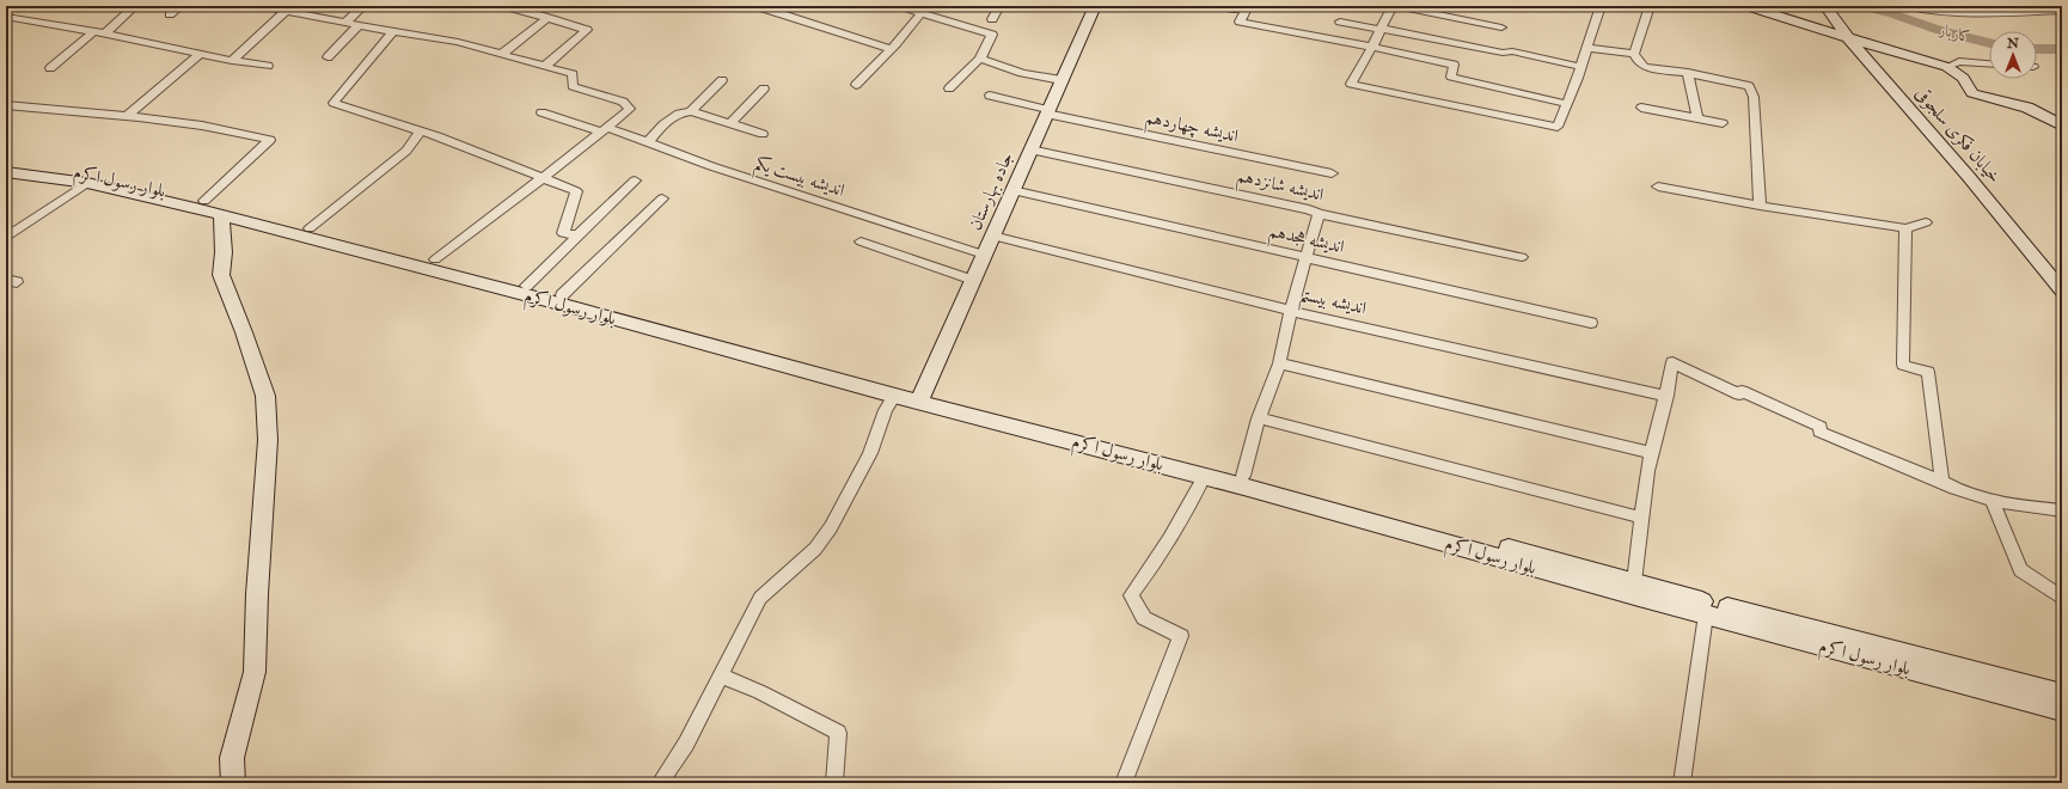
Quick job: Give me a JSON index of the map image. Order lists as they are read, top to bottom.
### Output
{
  "streets": {
    "main road": ["خیابان فکری سلجوقی", "بلوار رسول اکرم", "جاده بهارستان"],
    "street": [
      "اندیشه چهاردهم",
      "اندیشه بیست یکم",
      "اندیشه شانزدهم",
      "اندیشه هجدهم",
      "اندیشه بیستم"
    ]
  },
  "crossings": [
    ["اندیشه چهاردهم", "جاده بهارستان"],
    ["اندیشه بیست یکم", "جاده بهارستان"],
    ["بلوار رسول اکرم", "جاده بهارستان"],
    ["اندیشه شانزدهم", "جاده بهارستان"],
    ["جاده بهارستان", "اندیشه هجدهم"],
    ["جاده بهارستان", "اندیشه بیستم"]
  ],
  "water": ["کاربار"],
  "north": "top"
}
